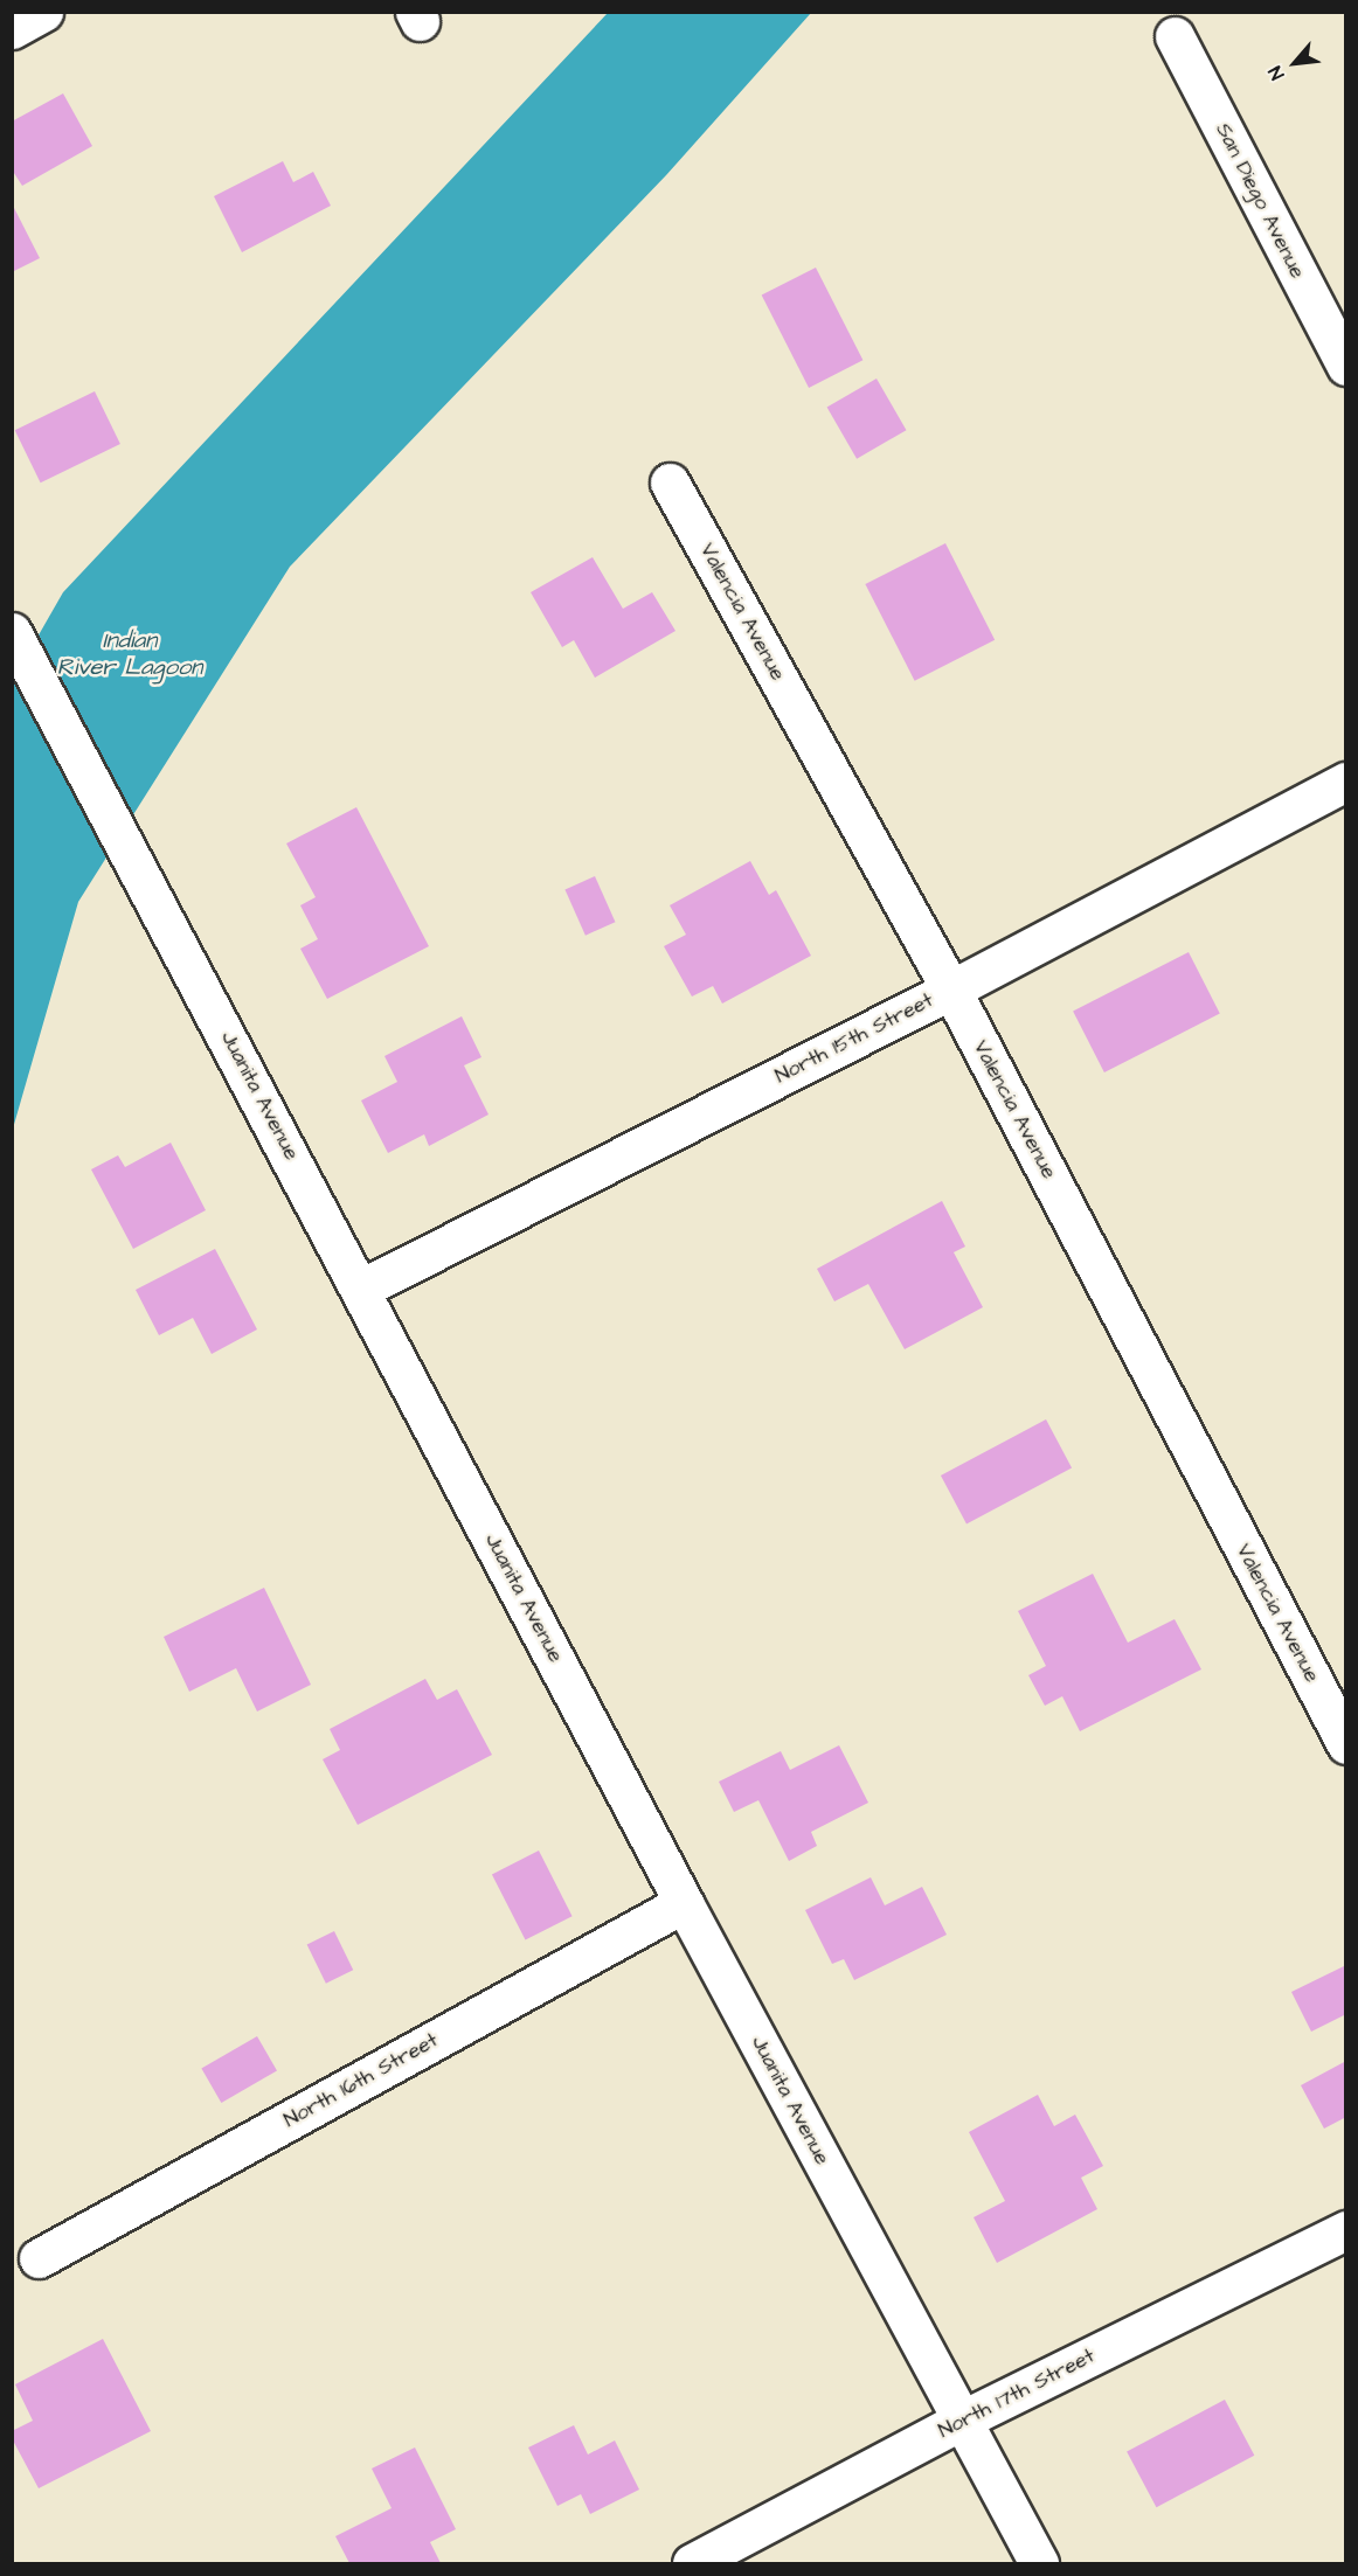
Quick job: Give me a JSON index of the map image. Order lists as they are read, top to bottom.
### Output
{
  "streets": {
    "street": [
      "San Diego Avenue",
      "Valencia Avenue",
      "North 15th Street",
      "Juanita Avenue",
      "North 16th Street",
      "North 17th Street"
    ]
  },
  "crossings": [
    ["Valencia Avenue", "North 15th Street"],
    ["North 15th Street", "Juanita Avenue"],
    ["Juanita Avenue", "North 16th Street"],
    ["Juanita Avenue", "North 17th Street"]
  ],
  "water": ["Indian River Lagoon"],
  "north": "bottom left"
}
